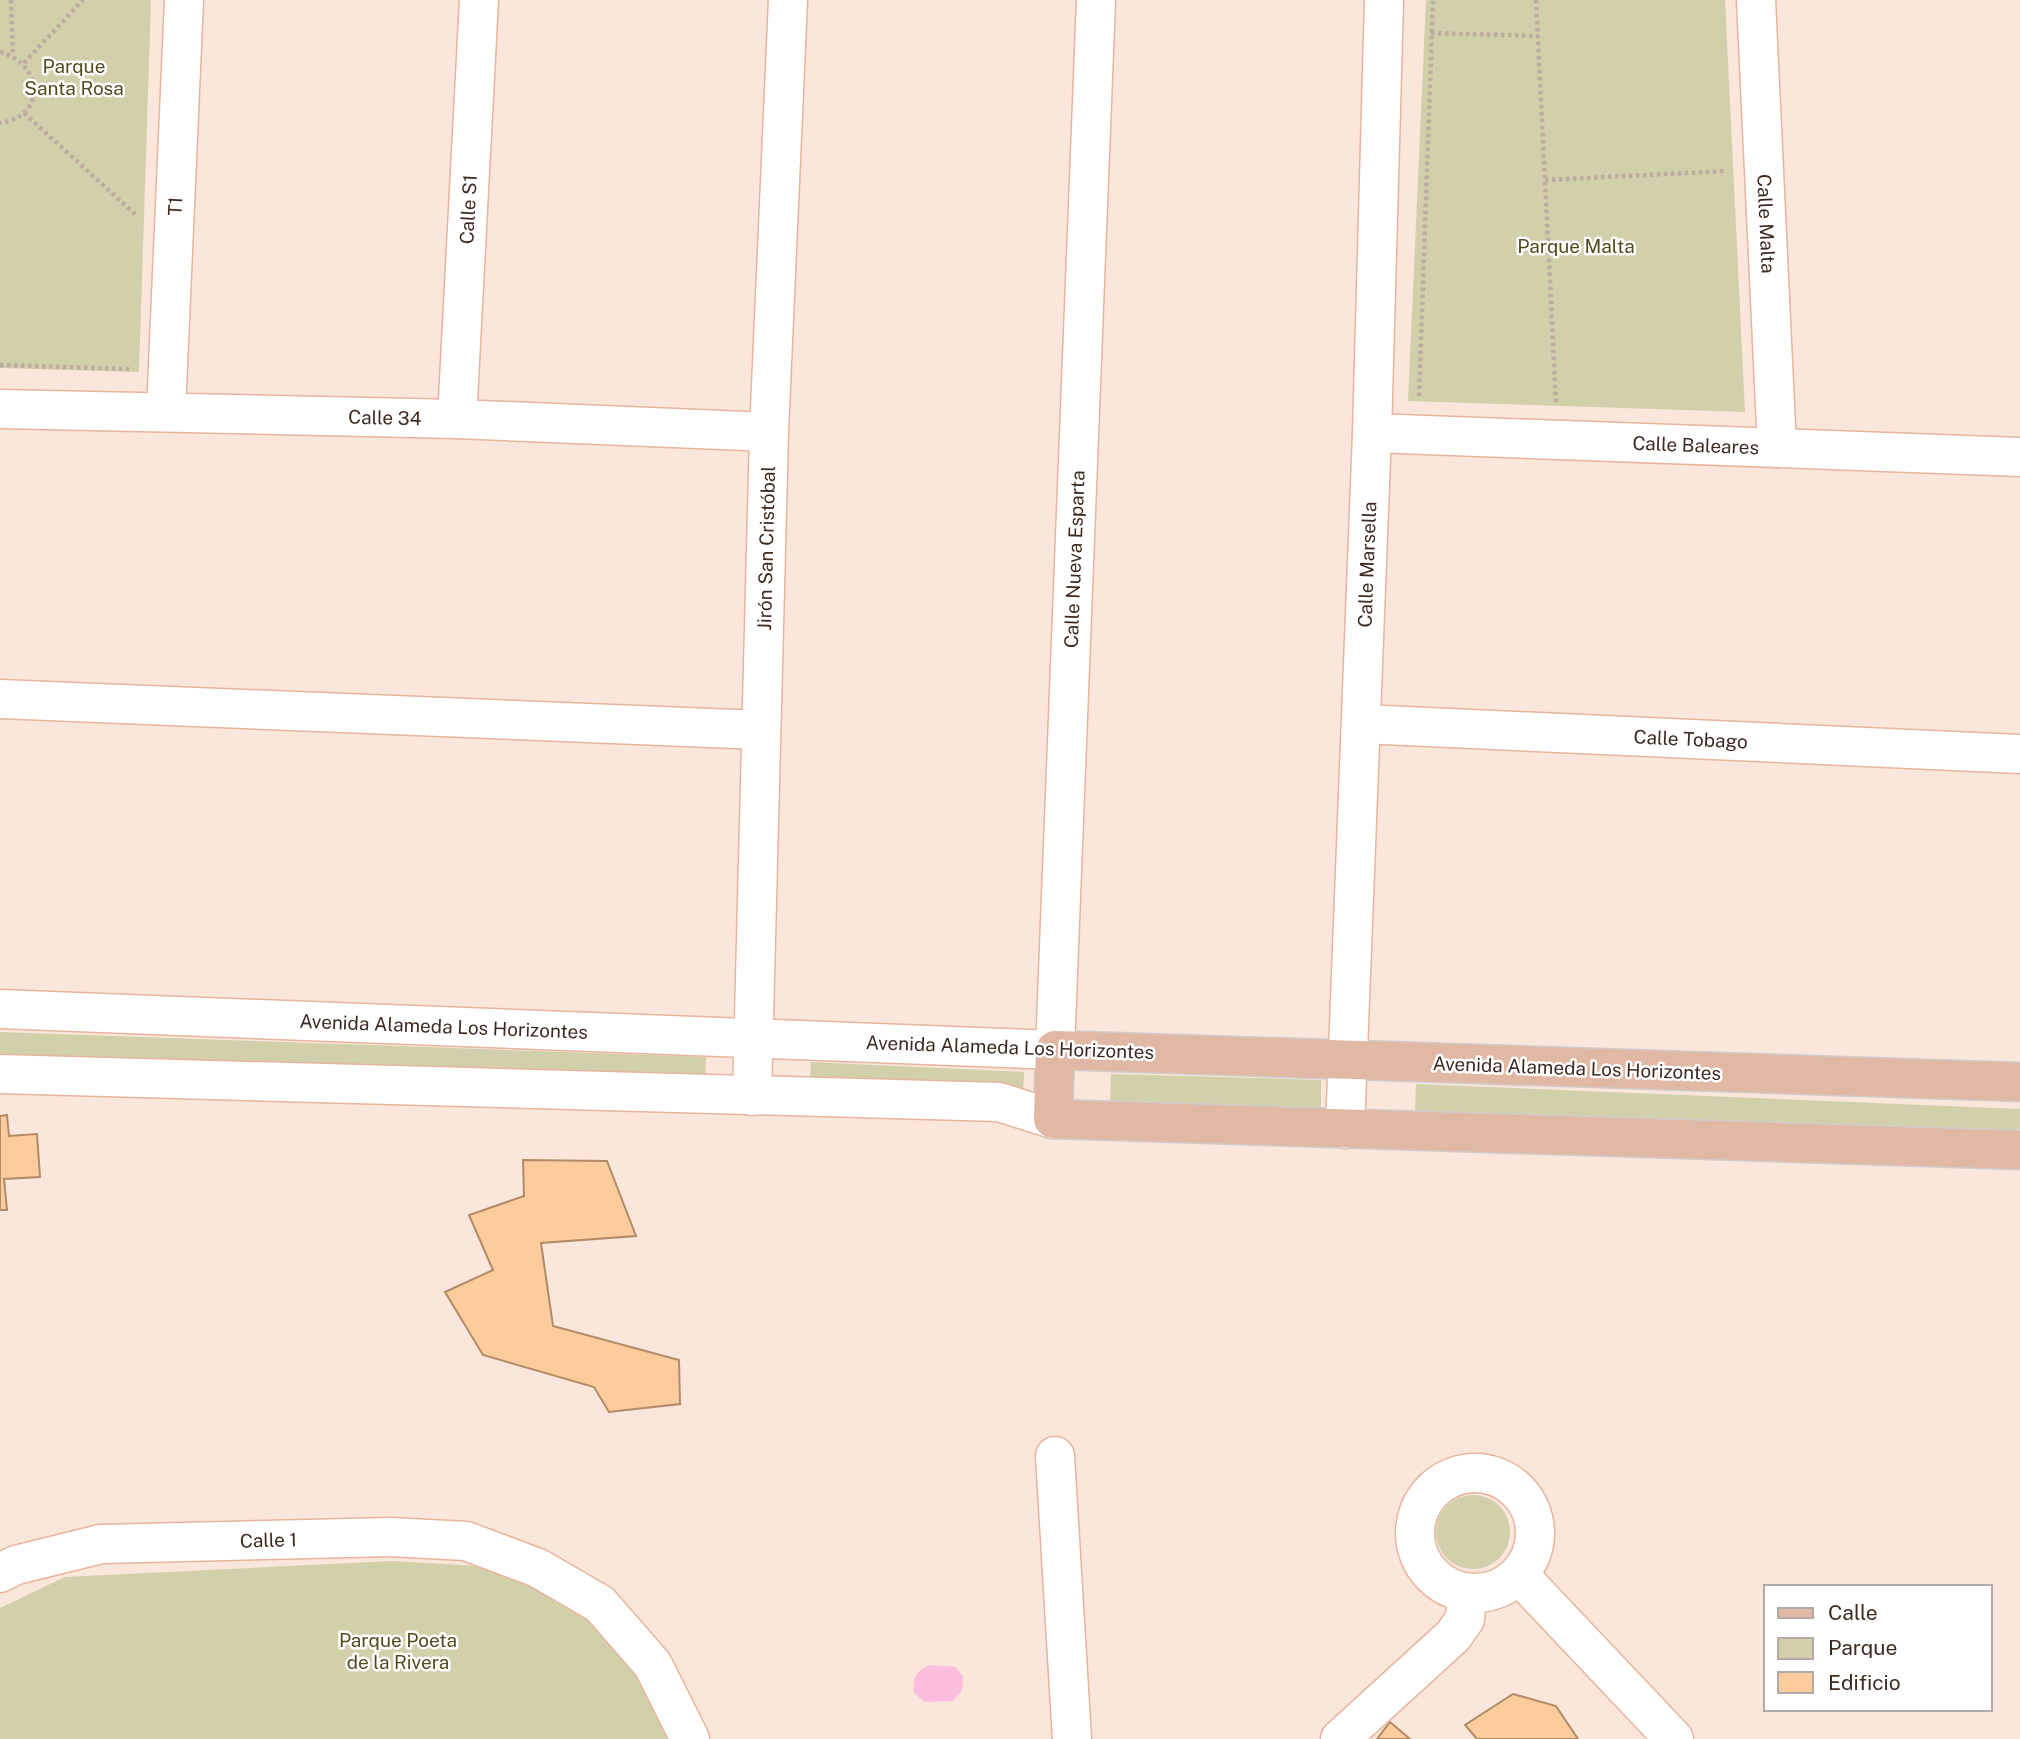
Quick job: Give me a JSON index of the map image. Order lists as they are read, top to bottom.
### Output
{
  "streets": {
    "main road": ["Calle Nueva Esparta", "Avenida Alameda Los Horizontes"],
    "street": [
      "T1",
      "Calle S1",
      "Calle Malta",
      "Calle 34",
      "Calle Baleares",
      "Jirón San Cristóbal",
      "Calle Marsella",
      "Calle Tobago",
      "Calle 1"
    ]
  },
  "crossings": [
    ["T1", "Calle 34"],
    ["Calle S1", "Calle 34"],
    ["Calle Malta", "Calle Baleares"],
    ["Calle 34", "Jirón San Cristóbal"],
    ["Calle Baleares", "Calle Marsella"],
    ["Jirón San Cristóbal", "Avenida Alameda Los Horizontes"],
    ["Calle Nueva Esparta", "Avenida Alameda Los Horizontes"],
    ["Calle Marsella", "Calle Tobago"],
    ["Calle Marsella", "Avenida Alameda Los Horizontes"]
  ],
  "parks": ["Parque Santa Rosa", "Parque Malta", "Parque Poeta de la Rivera"],
  "legend": ["Calle", "Parque", "Edificio"]
}
